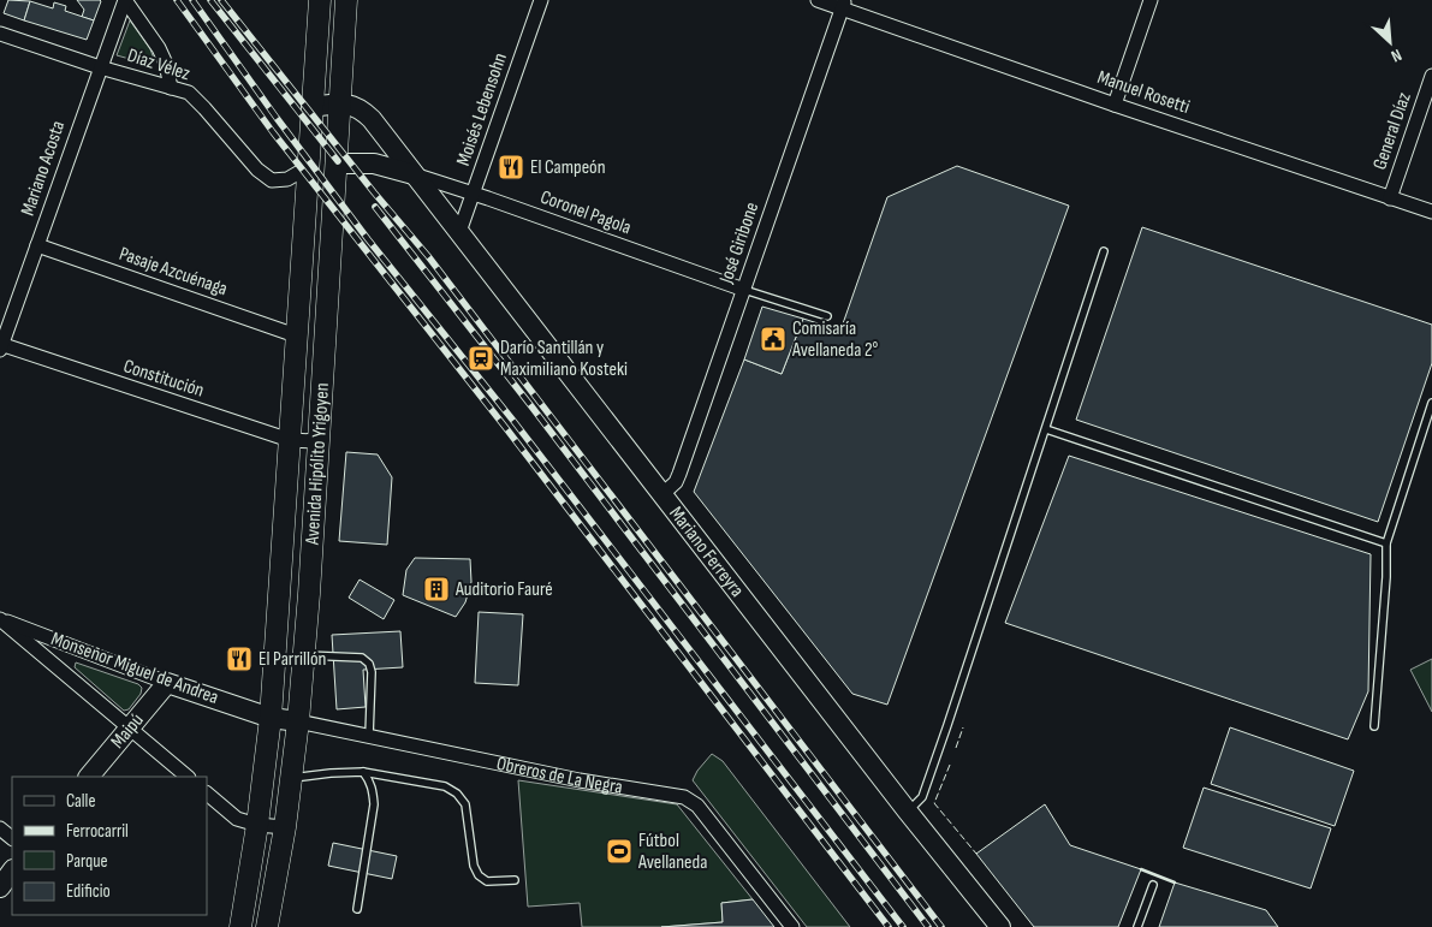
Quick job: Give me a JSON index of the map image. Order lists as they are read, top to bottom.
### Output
{
  "streets": {
    "main road": ["Avenida Hipólito Yrigoyen"],
    "street": [
      "Díaz Vélez",
      "Manuel Rosetti",
      "Moisés Lebensohn",
      "General Díaz",
      "Mariano Acosta",
      "Coronel Pagola",
      "José Giribone",
      "Pasaje Azcuénaga",
      "Constitución",
      "Mariano Ferreyra",
      "Monseñor Miguel de Andrea",
      "Maipú",
      "Obreros de La Negra"
    ]
  },
  "crossings": [
    ["Díaz Vélez", "Mariano Acosta"],
    ["Díaz Vélez", "Avenida Hipólito Yrigoyen"],
    ["Manuel Rosetti", "General Díaz"],
    ["Manuel Rosetti", "José Giribone"],
    ["Moisés Lebensohn", "Coronel Pagola"],
    ["Moisés Lebensohn", "Mariano Ferreyra"],
    ["Mariano Acosta", "Pasaje Azcuénaga"],
    ["Mariano Acosta", "Constitución"],
    ["Coronel Pagola", "José Giribone"],
    ["Coronel Pagola", "Mariano Ferreyra"],
    ["José Giribone", "Mariano Ferreyra"],
    ["Pasaje Azcuénaga", "Avenida Hipólito Yrigoyen"],
    ["Constitución", "Avenida Hipólito Yrigoyen"],
    ["Avenida Hipólito Yrigoyen", "Mariano Ferreyra"],
    ["Avenida Hipólito Yrigoyen", "Monseñor Miguel de Andrea"],
    ["Avenida Hipólito Yrigoyen", "Obreros de La Negra"],
    ["Monseñor Miguel de Andrea", "Maipú"],
    ["Monseñor Miguel de Andrea", "Obreros de La Negra"]
  ],
  "places": {
    "restaurant": ["El Campeón", "El Parrillón"],
    "public building": ["Comisaría Avellaneda 2°"],
    "station": ["Darío Santillán y Maximiliano Kosteki"],
    "building": ["Auditorio Fauré"],
    "sports": ["Fútbol Avellaneda"]
  },
  "legend": [
    "Calle",
    "Ferrocarril",
    "Parque",
    "Edificio"
  ],
  "north": "bottom right"
}
